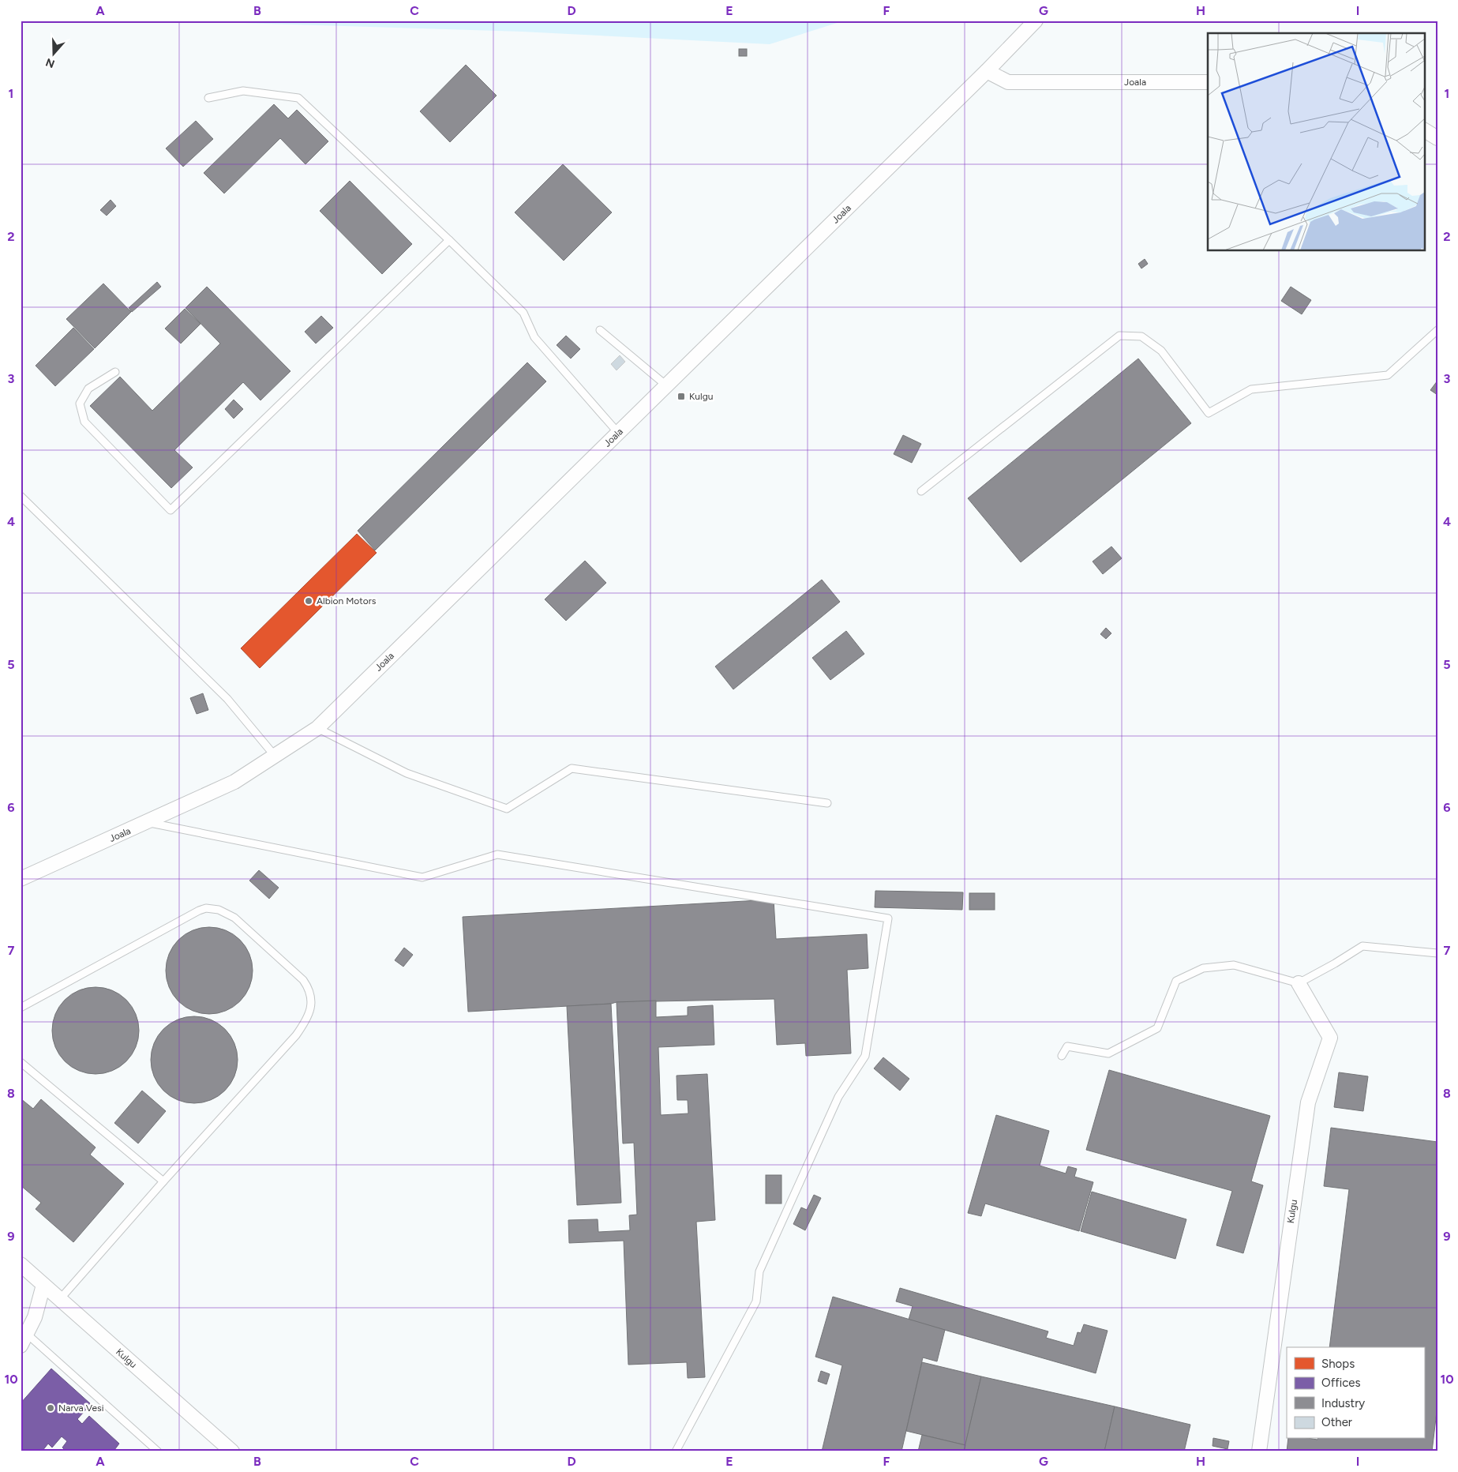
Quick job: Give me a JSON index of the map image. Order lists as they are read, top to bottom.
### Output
{
  "streets": {
    "street": ["Joala", "Kulgu"]
  },
  "places": {
    "transit": ["Kulgu"],
    "other": ["Albion Motors", "Narva Vesi"]
  },
  "legend": [
    "Shops",
    "Offices",
    "Industry",
    "Other"
  ],
  "north": "bottom",
  "grid": {
    "columns": [
      "A",
      "B",
      "C",
      "D",
      "E",
      "F",
      "G",
      "H",
      "I"
    ],
    "rows": [
      "1",
      "2",
      "3",
      "4",
      "5",
      "6",
      "7",
      "8",
      "9",
      "10"
    ]
  }
}
